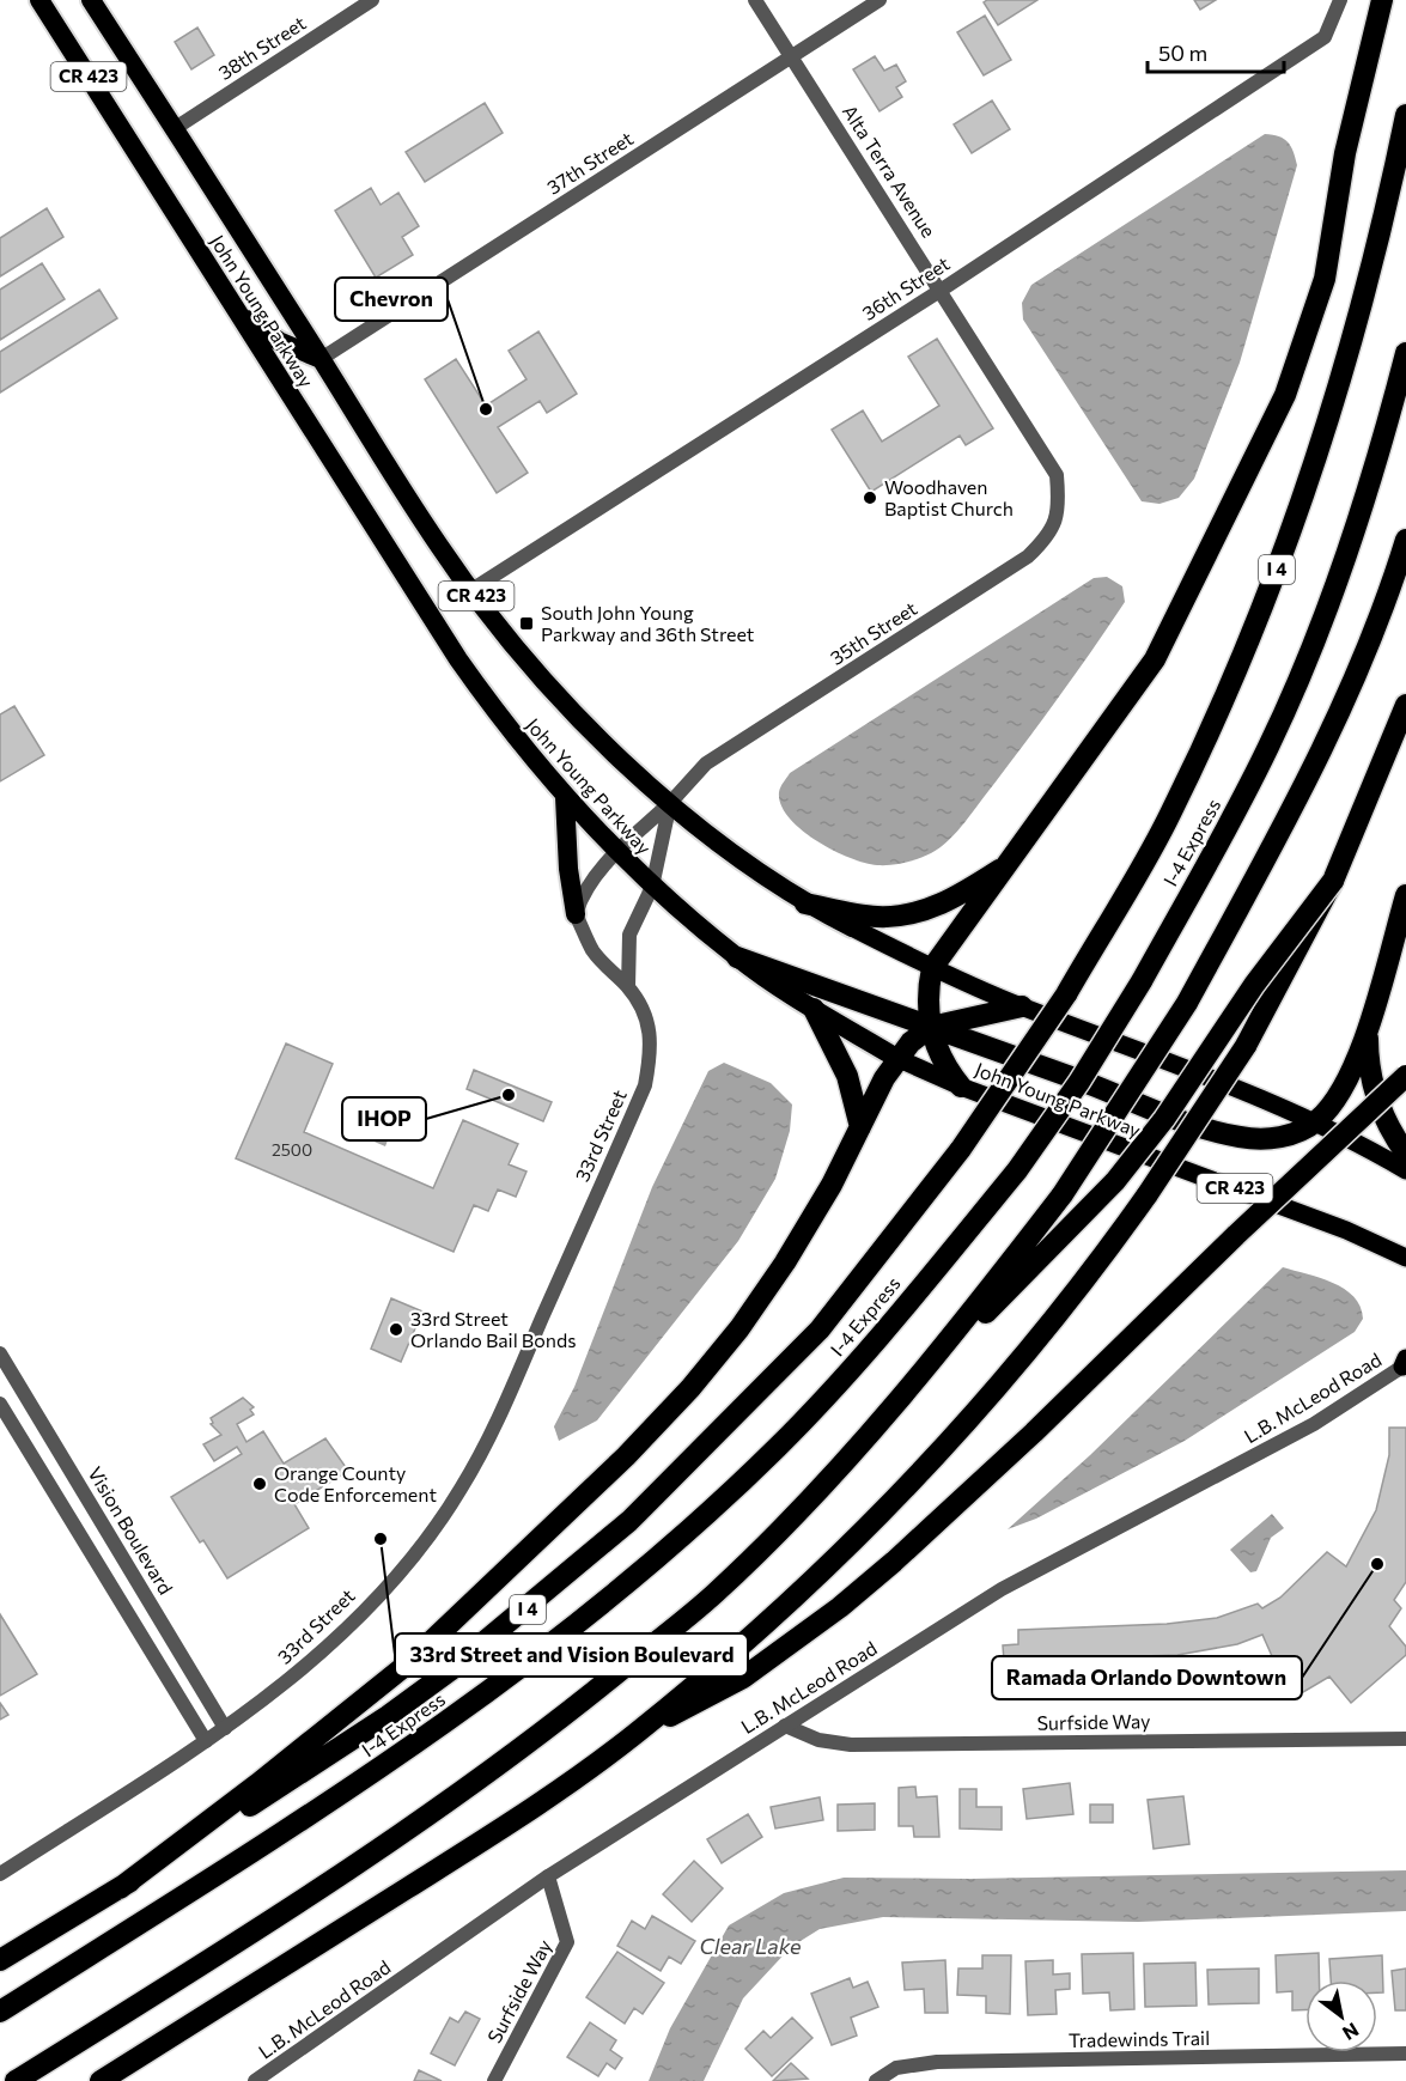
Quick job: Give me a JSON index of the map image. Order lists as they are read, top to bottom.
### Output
{
  "streets": {
    "highway": [
      "CR 423",
      "John Young Parkway",
      "I 4",
      "I-4 Express"
    ],
    "street": [
      "38th Street",
      "37th Street",
      "Alta Terra Avenue",
      "36th Street",
      "35th Street",
      "33rd Street",
      "L.B. McLeod Road",
      "Vision Boulevard",
      "Surfside Way",
      "Tradewinds Trail"
    ]
  },
  "crossings": [
    ["38th Street", "John Young Parkway"],
    ["37th Street", "Alta Terra Avenue"],
    ["37th Street", "John Young Parkway"],
    ["Alta Terra Avenue", "36th Street"],
    ["Alta Terra Avenue", "35th Street"],
    ["36th Street", "John Young Parkway"],
    ["John Young Parkway", "35th Street"],
    ["33rd Street", "Vision Boulevard"],
    ["L.B. McLeod Road", "Surfside Way"]
  ],
  "water": ["Clear Lake"],
  "places": {
    "other": [
      "Chevron",
      "Woodhaven Baptist Church",
      "IHOP",
      "33rd Street Orlando Bail Bonds",
      "Orange County Code Enforcement",
      "33rd Street and Vision Boulevard",
      "Ramada Orlando Downtown"
    ],
    "transit": ["South John Young Parkway and 36th Street"]
  },
  "house_numbers": ["2500"],
  "scale_bar": "50 m",
  "north": "bottom right"
}
